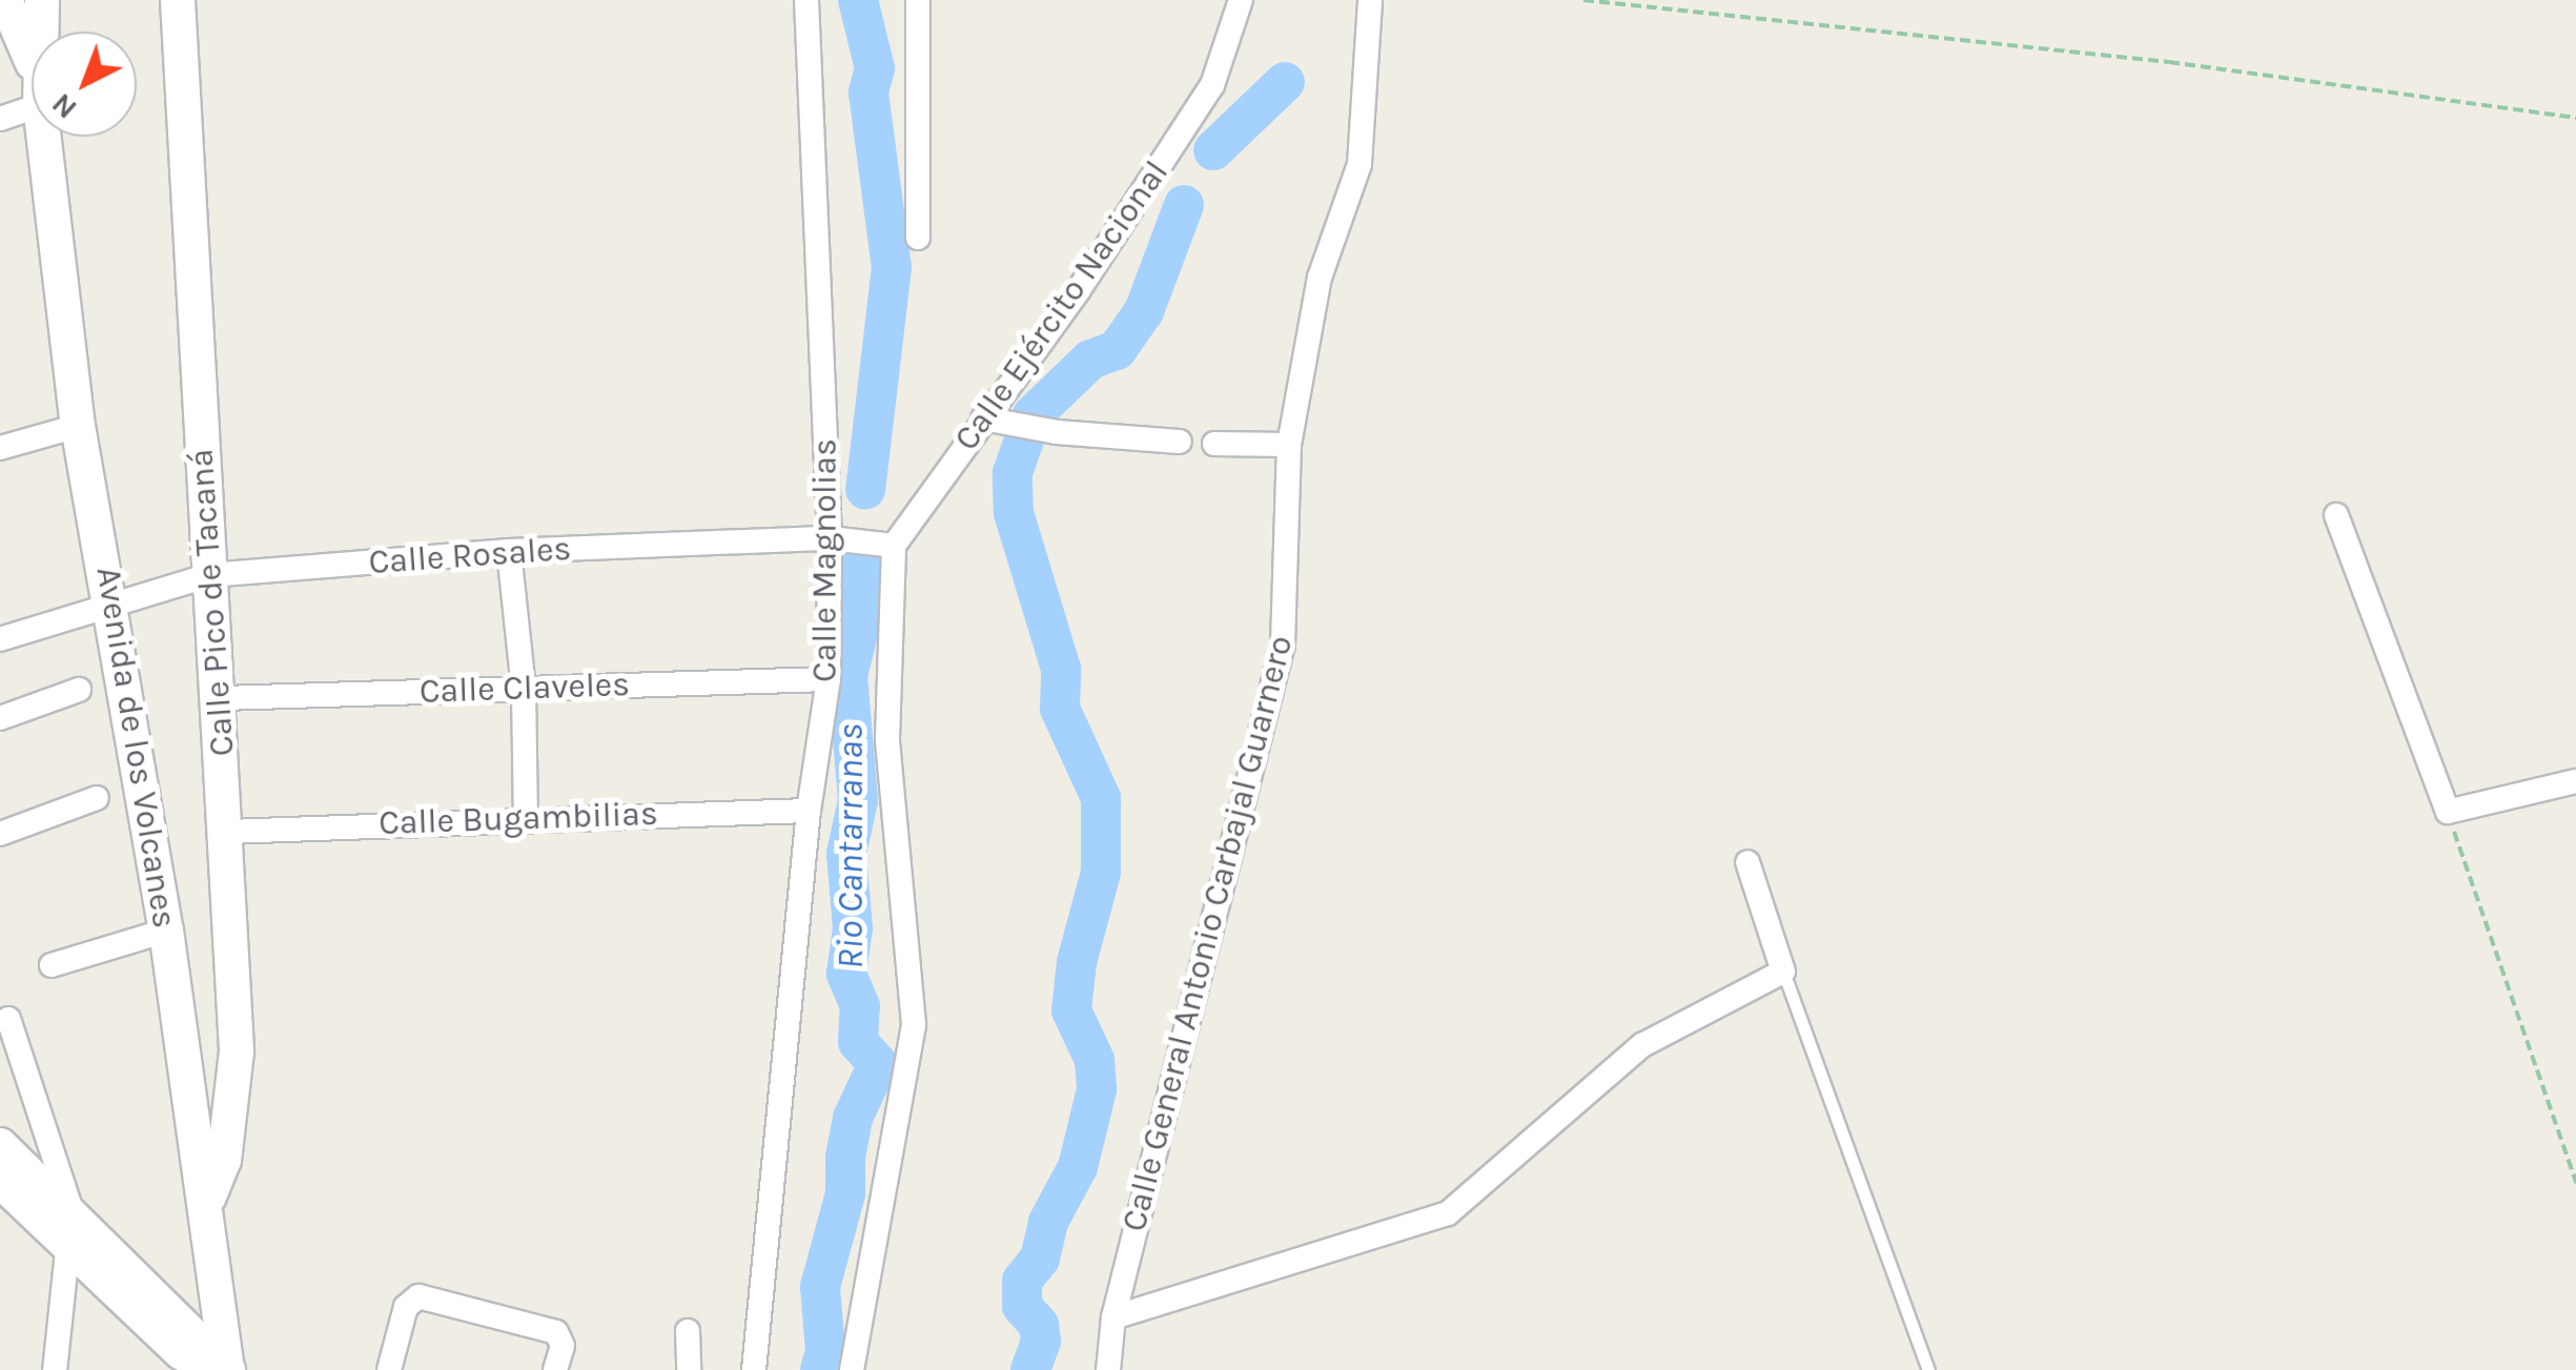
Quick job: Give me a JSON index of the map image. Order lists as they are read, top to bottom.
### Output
{
  "streets": {
    "street": [
      "Calle Ejército Nacional",
      "Calle Rosales",
      "Calle Magnolias",
      "Calle Pico de Tacaná",
      "Calle Claveles",
      "Avenida de los Volcanes",
      "Calle Bugambilias",
      "Calle General Antonio Carbajal Guarnero"
    ]
  },
  "crossings": [
    ["Calle Rosales", "Calle Magnolias"],
    ["Calle Rosales", "Calle Pico de Tacaná"],
    ["Calle Rosales", "Avenida de los Volcanes"],
    ["Calle Magnolias", "Calle Claveles"],
    ["Calle Magnolias", "Calle Bugambilias"],
    ["Calle Pico de Tacaná", "Calle Claveles"],
    ["Calle Pico de Tacaná", "Avenida de los Volcanes"],
    ["Calle Pico de Tacaná", "Calle Bugambilias"]
  ],
  "water": ["Rio Cantarranas"],
  "north": "bottom left"
}
